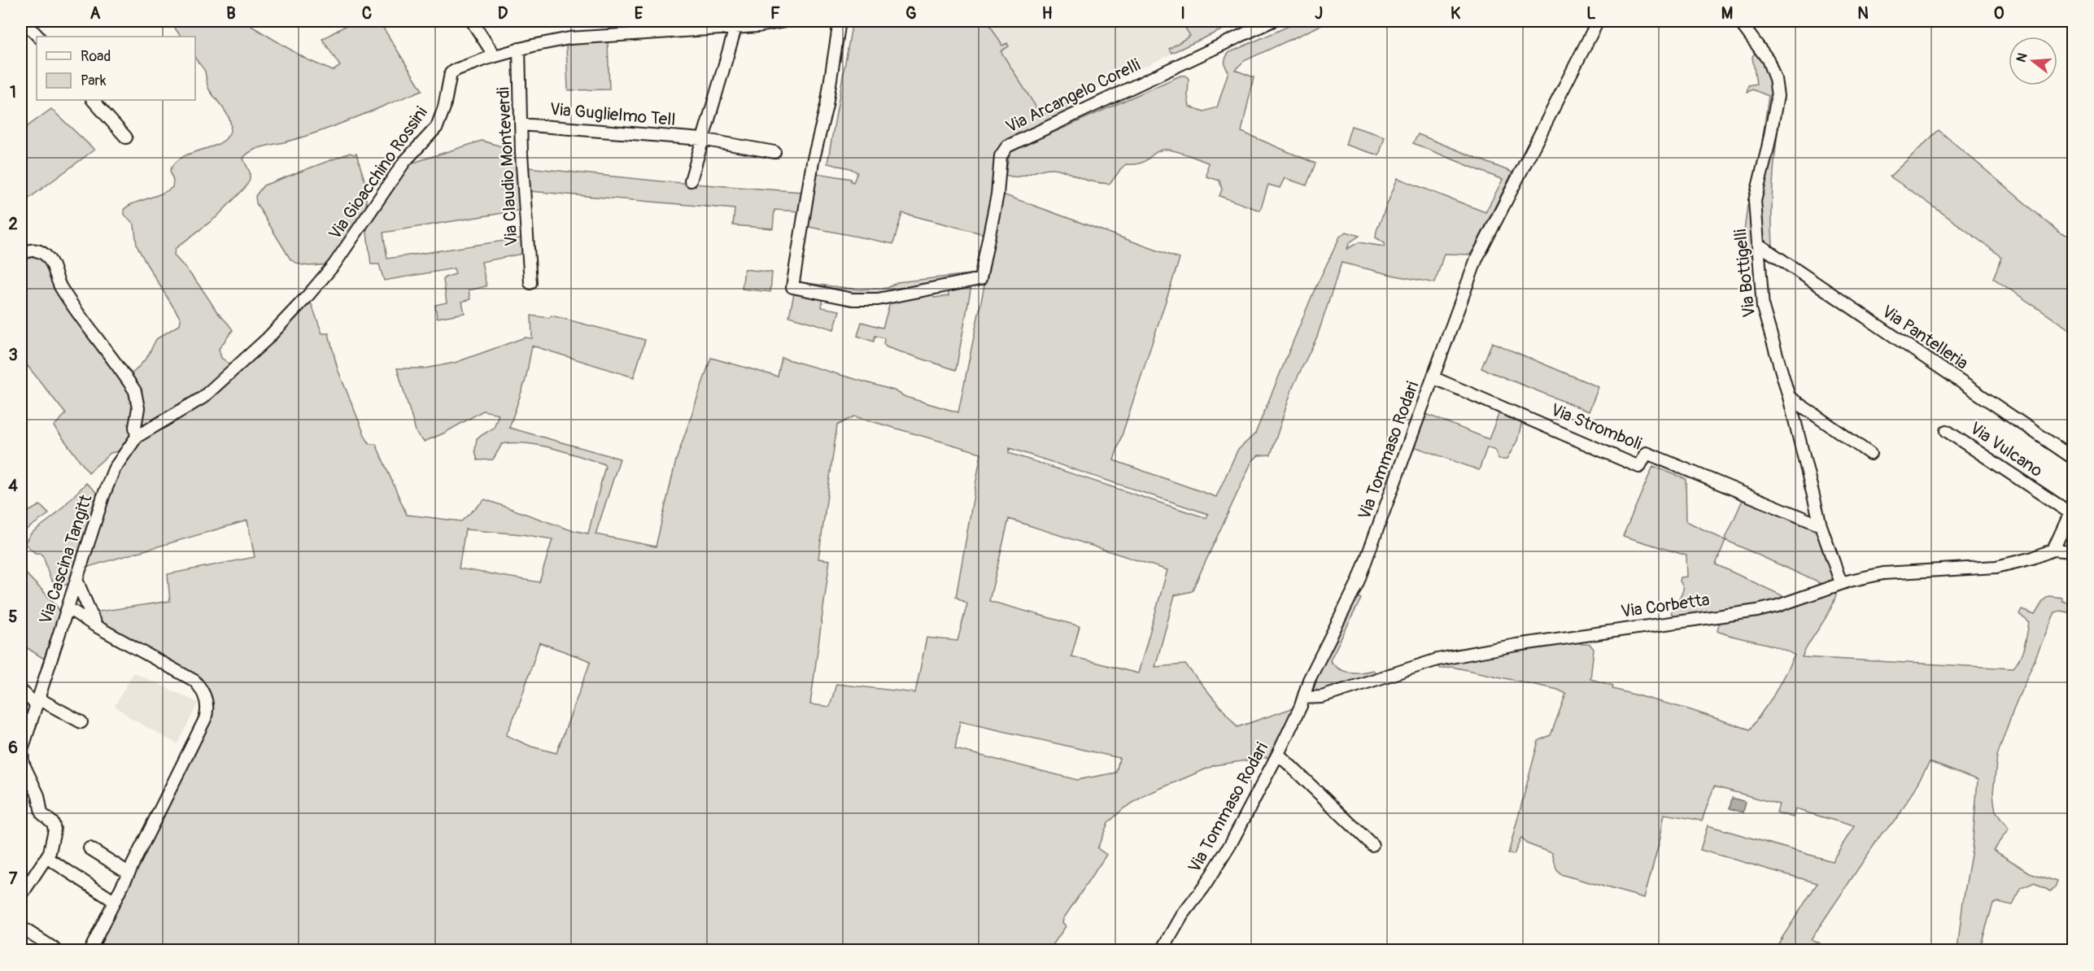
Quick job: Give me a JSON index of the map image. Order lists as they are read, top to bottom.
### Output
{
  "streets": {
    "street": [
      "Via Arcangelo Corelli",
      "Via Guglielmo Tell",
      "Via Claudio Monteverdi",
      "Via Gioacchino Rossini",
      "Via Bottigelli",
      "Via Pantelleria",
      "Via Stromboli",
      "Via Vulcano",
      "Via Tommaso Rodari",
      "Via Cascina Tangitt",
      "Via Corbetta"
    ]
  },
  "crossings": [
    ["Via Guglielmo Tell", "Via Claudio Monteverdi"],
    ["Via Claudio Monteverdi", "Via Gioacchino Rossini"],
    ["Via Gioacchino Rossini", "Via Cascina Tangitt"],
    ["Via Bottigelli", "Via Pantelleria"],
    ["Via Bottigelli", "Via Stromboli"],
    ["Via Bottigelli", "Via Corbetta"],
    ["Via Stromboli", "Via Tommaso Rodari"],
    ["Via Tommaso Rodari", "Via Corbetta"]
  ],
  "legend": ["Road", "Park"],
  "north": "left",
  "grid": {
    "columns": [
      "A",
      "B",
      "C",
      "D",
      "E",
      "F",
      "G",
      "H",
      "I",
      "J",
      "K",
      "L",
      "M",
      "N",
      "O"
    ],
    "rows": [
      "1",
      "2",
      "3",
      "4",
      "5",
      "6",
      "7"
    ]
  }
}
